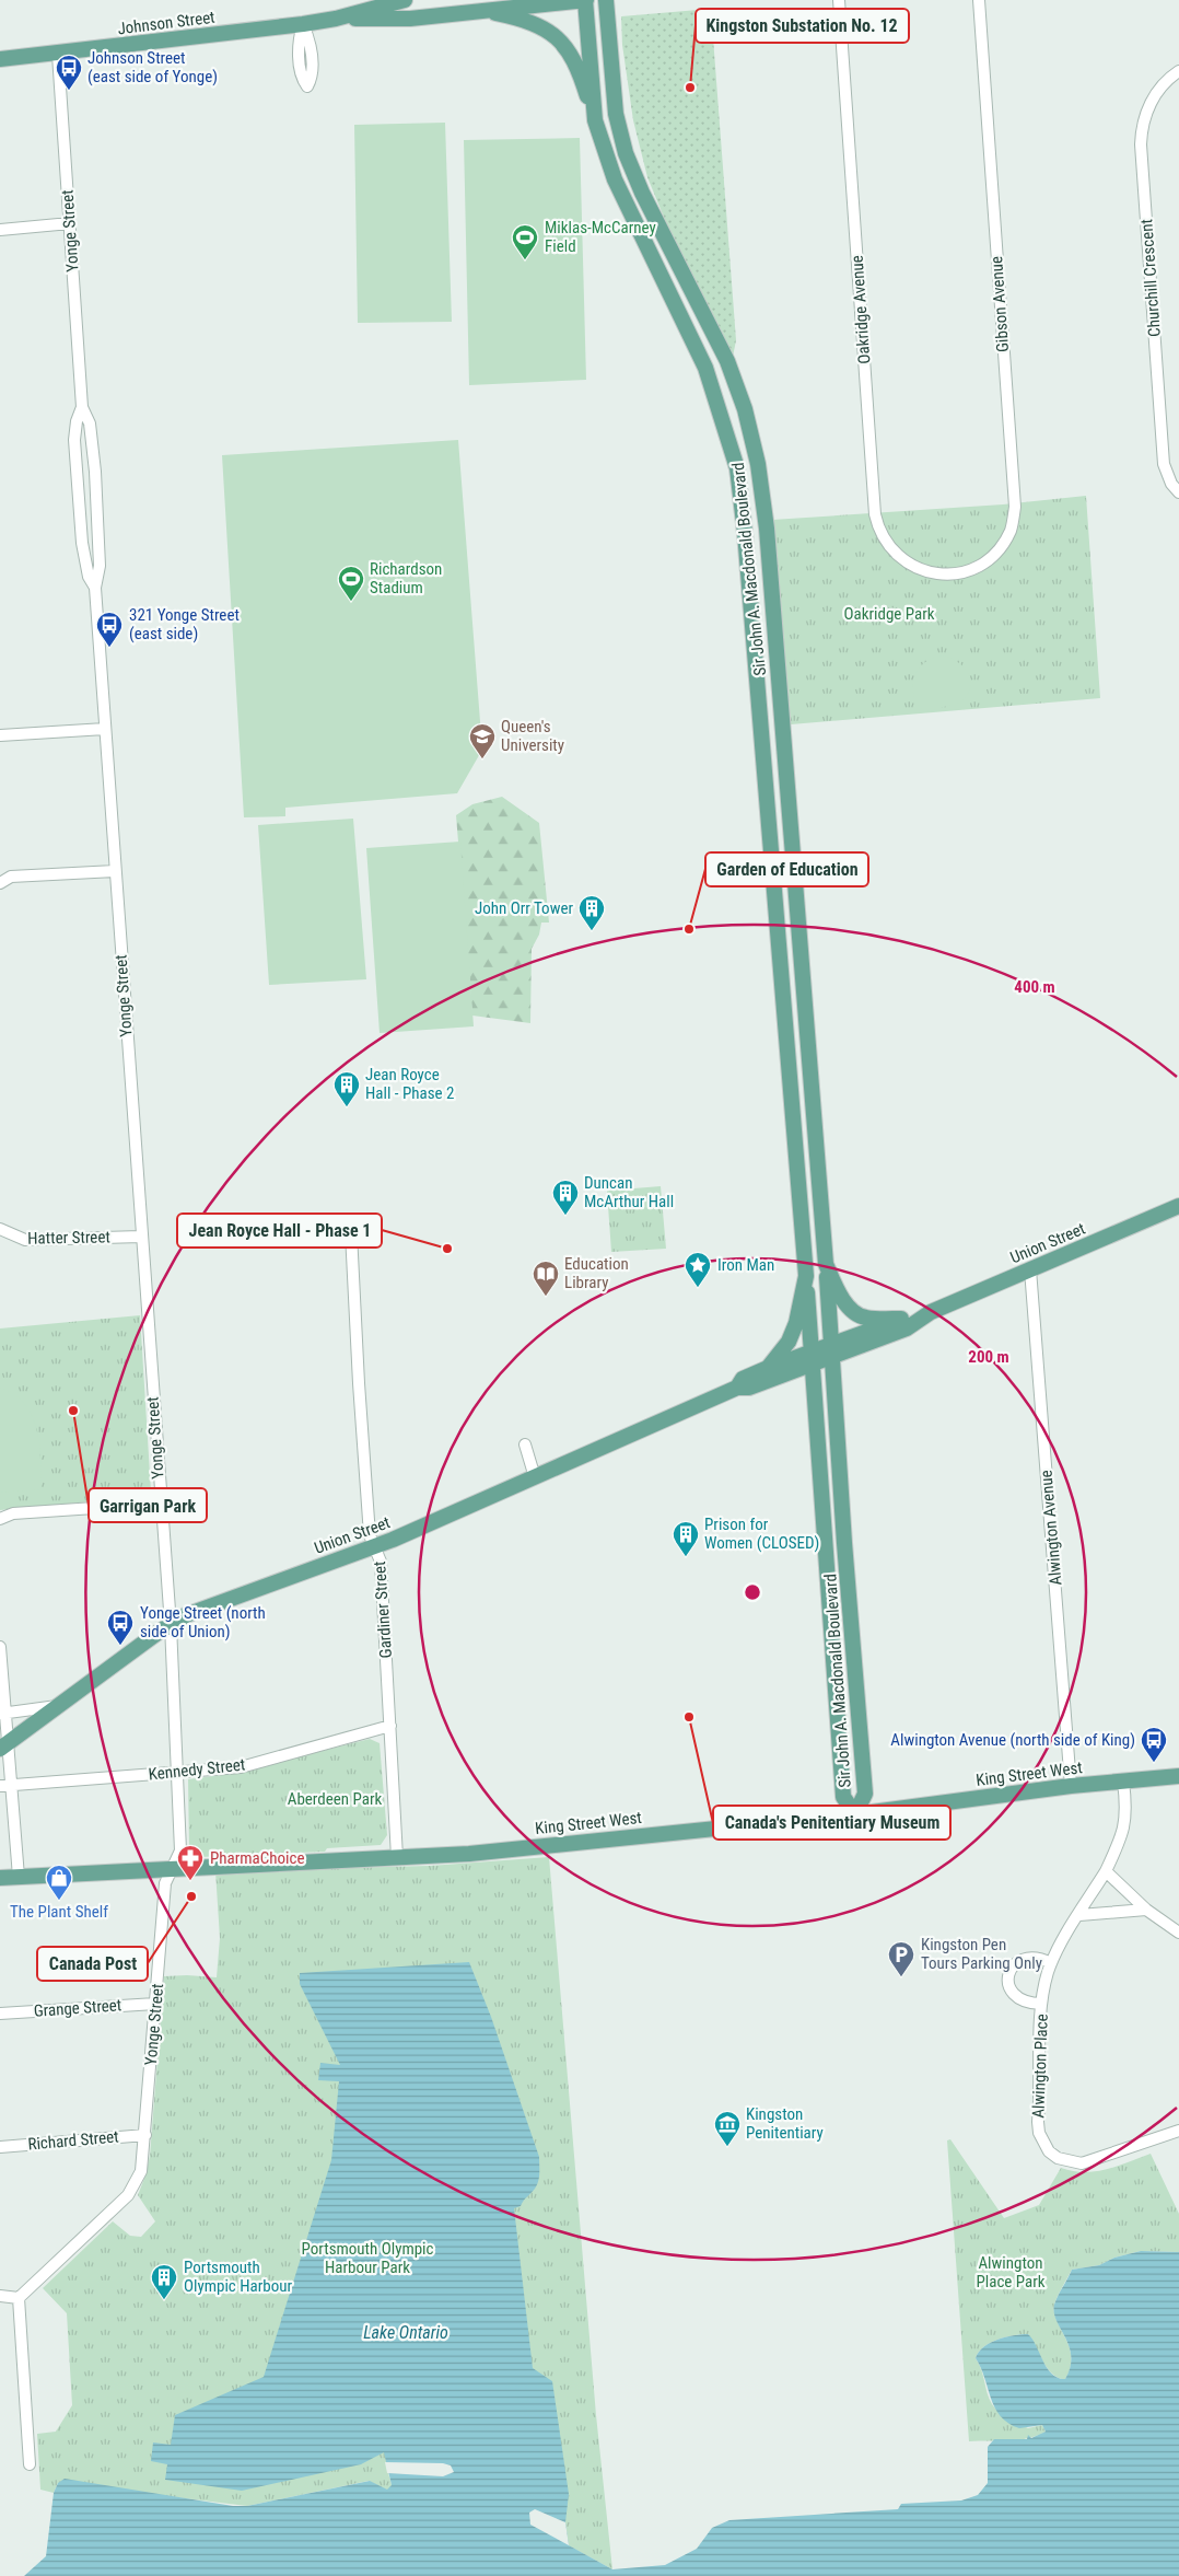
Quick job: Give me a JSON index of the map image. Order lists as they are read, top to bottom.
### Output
{
  "streets": {
    "main road": [
      "Johnson Street",
      "Sir John A. Macdonald Boulevard",
      "Union Street",
      "King Street West"
    ],
    "street": [
      "Yonge Street",
      "Churchill Crescent",
      "Gibson Avenue",
      "Oakridge Avenue",
      "Hatter Street",
      "Alwington Avenue",
      "Gardiner Street",
      "Kennedy Street",
      "Grange Street",
      "Alwington Place",
      "Richard Street"
    ]
  },
  "crossings": [
    ["Johnson Street", "Yonge Street"],
    ["Johnson Street", "Sir John A. Macdonald Boulevard"],
    ["Yonge Street", "Hatter Street"],
    ["Yonge Street", "Union Street"],
    ["Yonge Street", "Kennedy Street"],
    ["Yonge Street", "King Street West"],
    ["Yonge Street", "Grange Street"],
    ["Yonge Street", "Richard Street"],
    ["Gibson Avenue", "Oakridge Avenue"],
    ["Sir John A. Macdonald Boulevard", "Union Street"],
    ["Sir John A. Macdonald Boulevard", "King Street West"],
    ["Union Street", "Alwington Avenue"],
    ["Union Street", "Gardiner Street"],
    ["Alwington Avenue", "King Street West"],
    ["Gardiner Street", "Kennedy Street"],
    ["Gardiner Street", "King Street West"],
    ["King Street West", "Alwington Place"]
  ],
  "water": ["Lake Ontario"],
  "parks": [
    "Oakridge Park",
    "Aberdeen Park",
    "Portsmouth Olympic Harbour Park",
    "Alwington Place Park"
  ],
  "places": {
    "other": [
      "Kingston Substation No. 12",
      "Garden of Education",
      "Jean Royce Hall - Phase 1",
      "Garrigan Park",
      "Canada's Penitentiary Museum",
      "Canada Post"
    ],
    "bus stop": [
      "Johnson Street (east side of Yonge)",
      "321 Yonge Street (east side)",
      "Yonge Street (north side of Union)",
      "Alwington Avenue (north side of King)"
    ],
    "sports": ["Miklas-McCarney Field", "Richardson Stadium"],
    "school or university": ["Queen's University"],
    "building": [
      "John Orr Tower",
      "Jean Royce Hall - Phase 2",
      "Duncan McArthur Hall",
      "Prison for Women (CLOSED)",
      "Portsmouth Olympic Harbour"
    ],
    "place": ["Iron Man"],
    "library": ["Education Library"],
    "pharmacy": ["PharmaChoice"],
    "shop": ["The Plant Shelf"],
    "parking": ["Kingston Pen Tours Parking Only"],
    "museum": ["Kingston Penitentiary"]
  },
  "rings": ["400 m", "200 m"]
}
